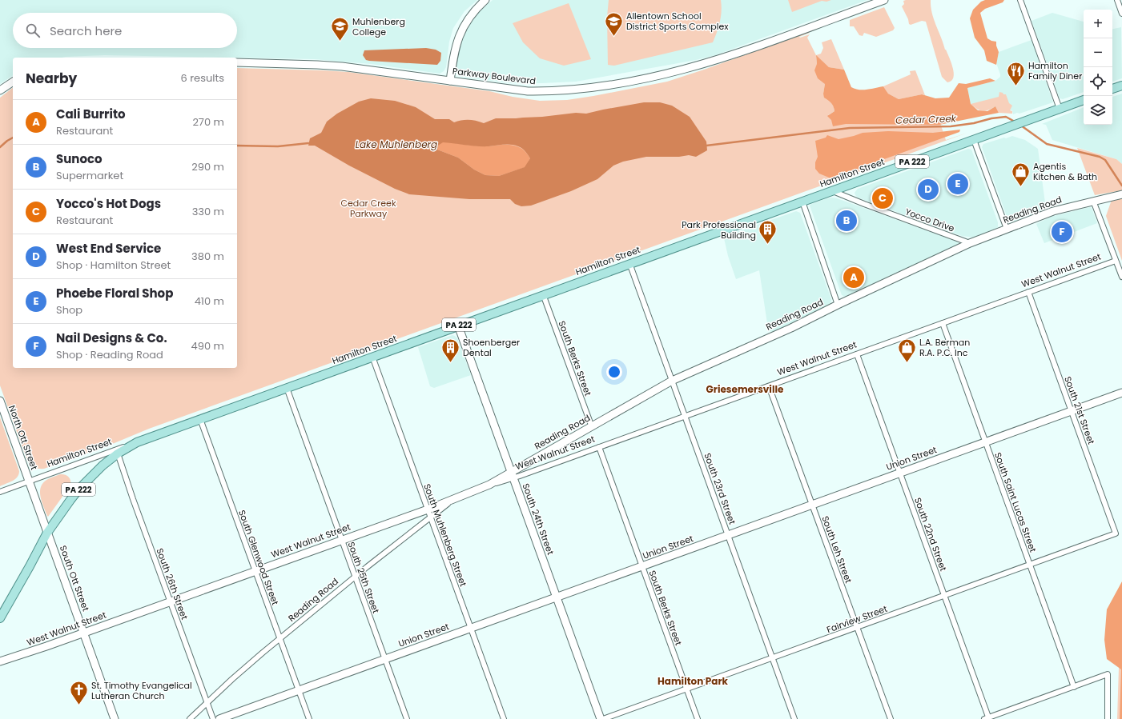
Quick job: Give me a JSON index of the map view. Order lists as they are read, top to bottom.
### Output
{
  "streets": {
    "main road": ["PA 222", "Hamilton Street"],
    "street": [
      "Parkway Boulevard",
      "Reading Road",
      "Yocco Drive",
      "West Walnut Street",
      "South Berks Street",
      "South 21st Street",
      "North Ott Street",
      "Union Street",
      "South 23rd Street",
      "South Saint Lucas Street",
      "South 24th Street",
      "South 22nd Street",
      "South Muhlenberg Street",
      "South Leh Street",
      "South Glenwood Street",
      "South 25th Street",
      "South Ott Street",
      "South 26th Street",
      "Fairview Street"
    ]
  },
  "crossings": [
    ["PA 222", "Hamilton Street"],
    ["PA 222", "South Ott Street"],
    ["PA 222", "South 26th Street"],
    ["Hamilton Street", "Yocco Drive"],
    ["Hamilton Street", "South Berks Street"],
    ["Hamilton Street", "North Ott Street"],
    ["Hamilton Street", "South 23rd Street"],
    ["Hamilton Street", "South 24th Street"],
    ["Hamilton Street", "South Muhlenberg Street"],
    ["Hamilton Street", "South Glenwood Street"],
    ["Hamilton Street", "South 25th Street"],
    ["Hamilton Street", "South Ott Street"],
    ["Hamilton Street", "South 26th Street"],
    ["Reading Road", "Yocco Drive"],
    ["Reading Road", "West Walnut Street"],
    ["Reading Road", "South Berks Street"],
    ["Reading Road", "South 23rd Street"],
    ["Reading Road", "South 24th Street"],
    ["Reading Road", "South Muhlenberg Street"],
    ["Reading Road", "South Glenwood Street"],
    ["Reading Road", "South 25th Street"],
    ["Reading Road", "South 26th Street"],
    ["West Walnut Street", "South Berks Street"],
    ["West Walnut Street", "South 21st Street"],
    ["West Walnut Street", "South 23rd Street"],
    ["West Walnut Street", "South Saint Lucas Street"],
    ["West Walnut Street", "South 24th Street"],
    ["West Walnut Street", "South 22nd Street"],
    ["West Walnut Street", "South Muhlenberg Street"],
    ["West Walnut Street", "South Leh Street"],
    ["West Walnut Street", "South Glenwood Street"],
    ["West Walnut Street", "South 25th Street"],
    ["West Walnut Street", "South Ott Street"],
    ["West Walnut Street", "South 26th Street"],
    ["South Berks Street", "Union Street"],
    ["South Berks Street", "Fairview Street"],
    ["South 21st Street", "Union Street"],
    ["South 21st Street", "Fairview Street"],
    ["North Ott Street", "South Ott Street"],
    ["Union Street", "South 23rd Street"],
    ["Union Street", "South Saint Lucas Street"],
    ["Union Street", "South 24th Street"],
    ["Union Street", "South 22nd Street"],
    ["Union Street", "South Muhlenberg Street"],
    ["Union Street", "South Leh Street"],
    ["Union Street", "South Glenwood Street"],
    ["Union Street", "South 25th Street"],
    ["South 23rd Street", "Fairview Street"],
    ["South Saint Lucas Street", "Fairview Street"],
    ["South 24th Street", "Fairview Street"],
    ["South 22nd Street", "Fairview Street"],
    ["South Leh Street", "Fairview Street"]
  ],
  "districts": ["Griesemersville", "Hamilton Park"],
  "water": ["Cedar Creek", "Lake Muhlenberg"],
  "parks": ["Cedar Creek Parkway"],
  "places": {
    "school or university": ["Allentown School District Sports Complex", "Muhlenberg College"],
    "restaurant": ["Hamilton Family Diner"],
    "shop": ["Agentis Kitchen & Bath", "L.A. Berman R.A. P.C. Inc"],
    "building": ["Park Professional Building", "Shoenberger Dental"],
    "church": ["St. Timothy Evangelical Lutheran Church"]
  },
  "page": {
    "map_buttons": ["+", "−"],
    "search": "Search here",
    "heading": ["Nearby", "6 results"],
    "list": [
      {
        "mark": "A",
        "name": "Cali Burrito",
        "note": "Restaurant",
        "value": "270 m"
      },
      {
        "mark": "B",
        "name": "Sunoco",
        "note": "Supermarket",
        "value": "290 m"
      },
      {
        "mark": "C",
        "name": "Yocco's Hot Dogs",
        "note": "Restaurant",
        "value": "330 m"
      },
      {
        "mark": "D",
        "name": "West End Service",
        "note": "Shop · Hamilton Street",
        "value": "380 m"
      },
      {
        "mark": "E",
        "name": "Phoebe Floral Shop",
        "note": "Shop",
        "value": "410 m"
      },
      {
        "mark": "F",
        "name": "Nail Designs & Co.",
        "note": "Shop · Reading Road",
        "value": "490 m"
      }
    ],
    "pins": [
      "E",
      "D",
      "C",
      "B",
      "F",
      "A"
    ]
  }
}
